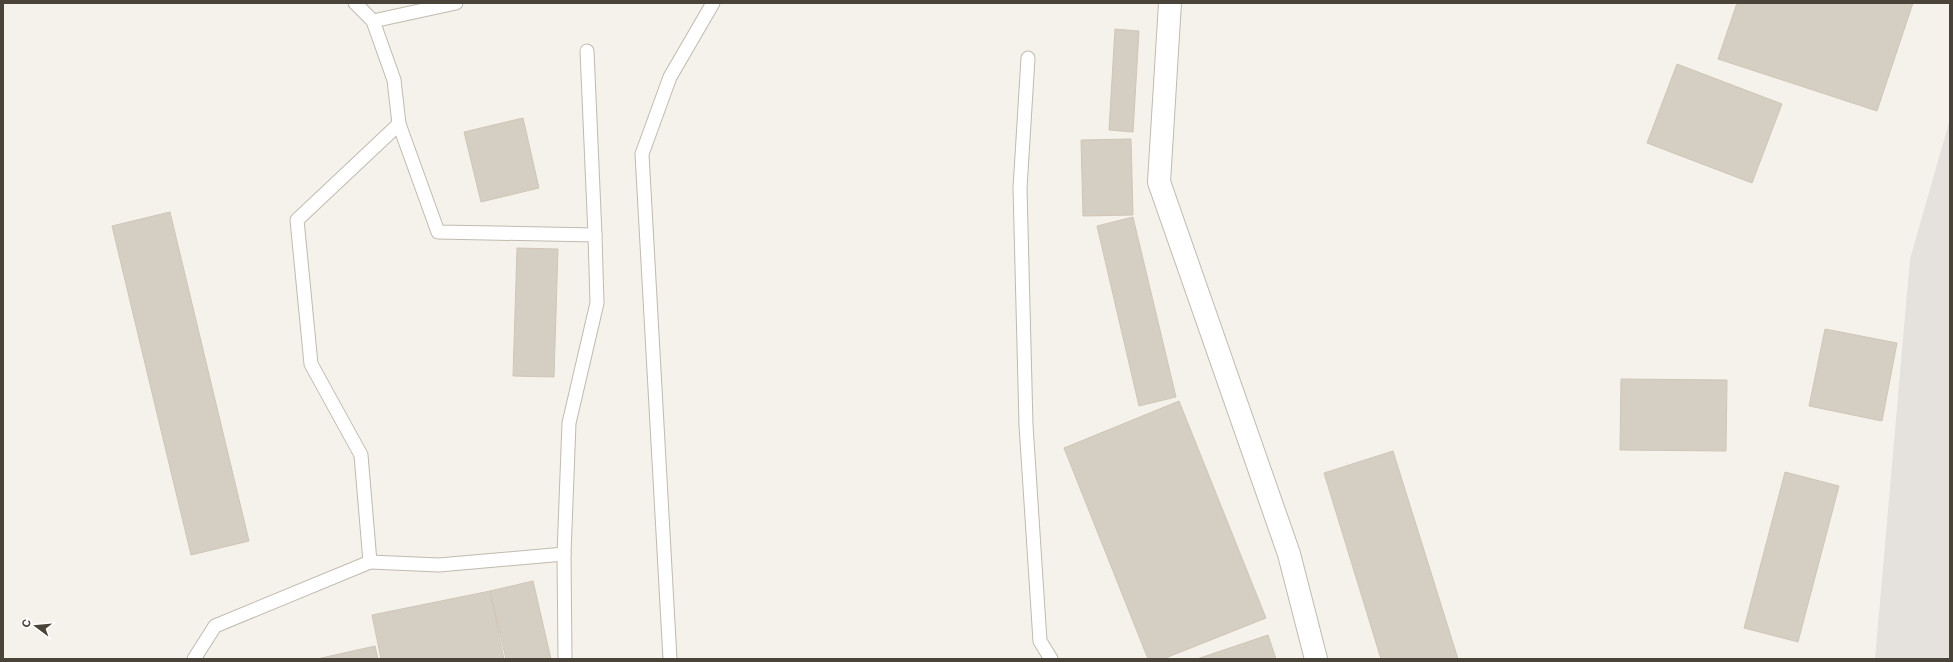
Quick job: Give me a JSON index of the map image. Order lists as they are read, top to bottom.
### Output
{
  "north": "left"
}
